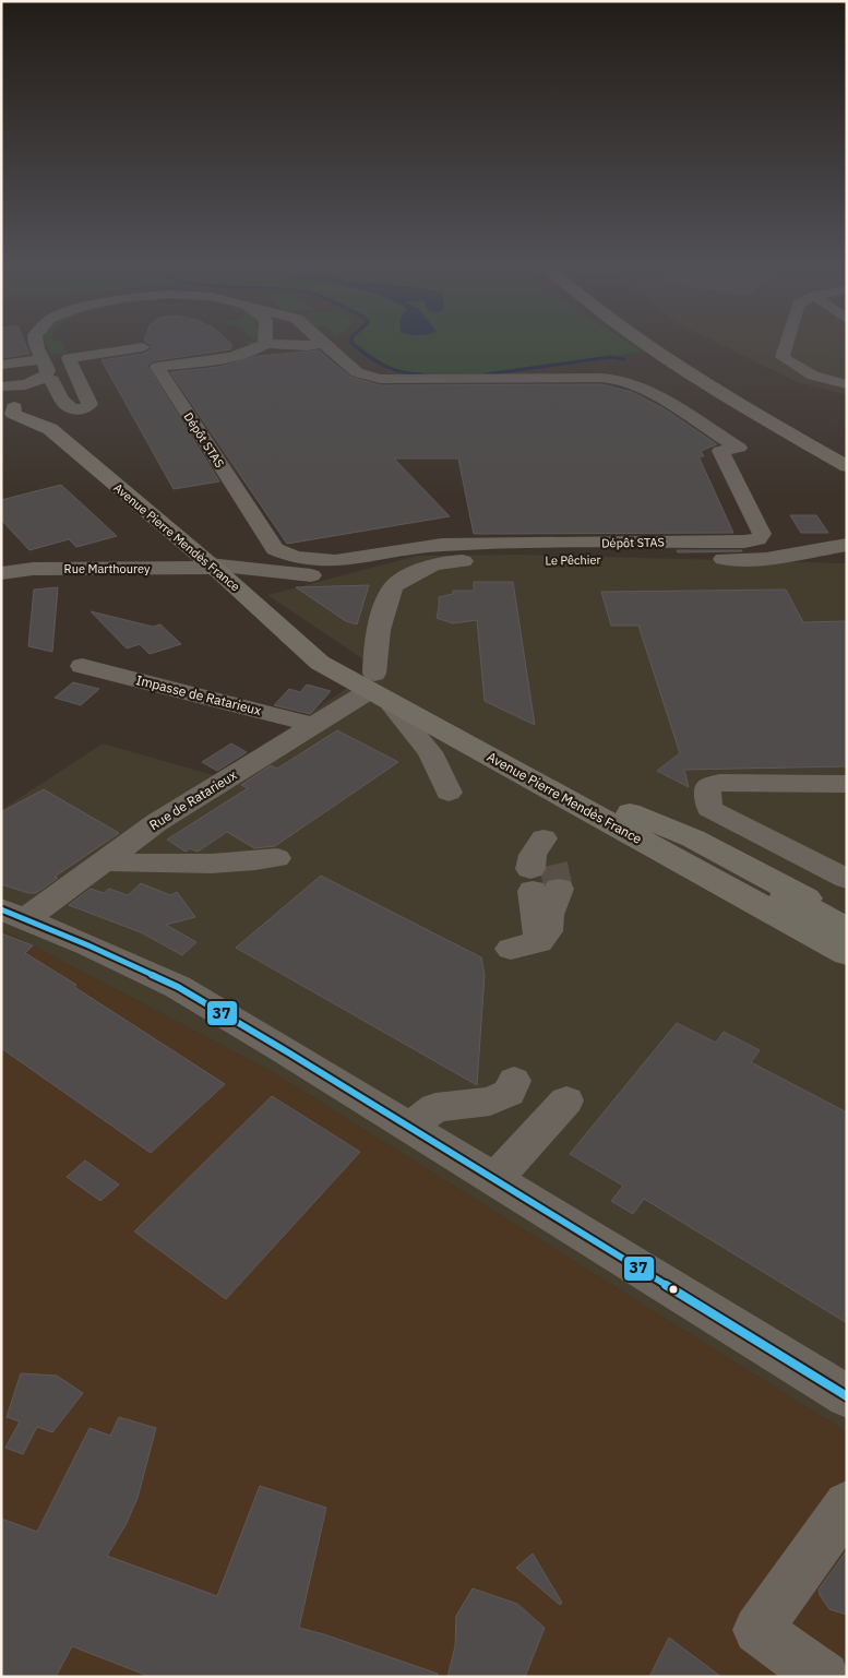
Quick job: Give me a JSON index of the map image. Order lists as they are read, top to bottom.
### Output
{
  "streets": {
    "main road": ["Avenue Pierre Mendès France"],
    "street": [
      "Dépôt STAS",
      "Le Pêchier",
      "Rue Marthourey",
      "Impasse de Ratarieux",
      "Rue de Ratarieux"
    ]
  },
  "crossings": [
    ["Avenue Pierre Mendès France", "Le Pêchier"],
    ["Avenue Pierre Mendès France", "Rue Marthourey"],
    ["Avenue Pierre Mendès France", "Rue de Ratarieux"],
    ["Le Pêchier", "Rue Marthourey"],
    ["Le Pêchier", "Rue de Ratarieux"],
    ["Impasse de Ratarieux", "Rue de Ratarieux"]
  ],
  "lines": ["transit line 37"]
}
